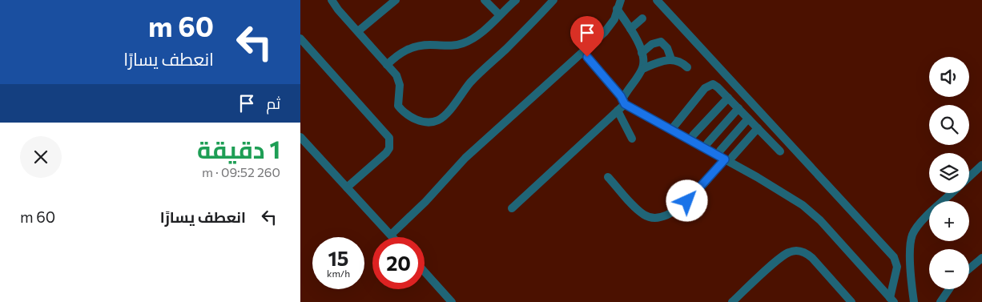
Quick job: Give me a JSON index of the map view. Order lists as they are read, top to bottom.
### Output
{
  "page": {
    "turn": ["60 m", "انعطف يسارًا"],
    "map_buttons": ["+", "−"],
    "then": "ثم",
    "heading": ["1 دقيقة", "260 m · 09:52"],
    "list": [
      {
        "name": "انعطف يسارًا",
        "value": "60 m"
      }
    ],
    "speed": "15 km/h",
    "limit": "20"
  }
}
